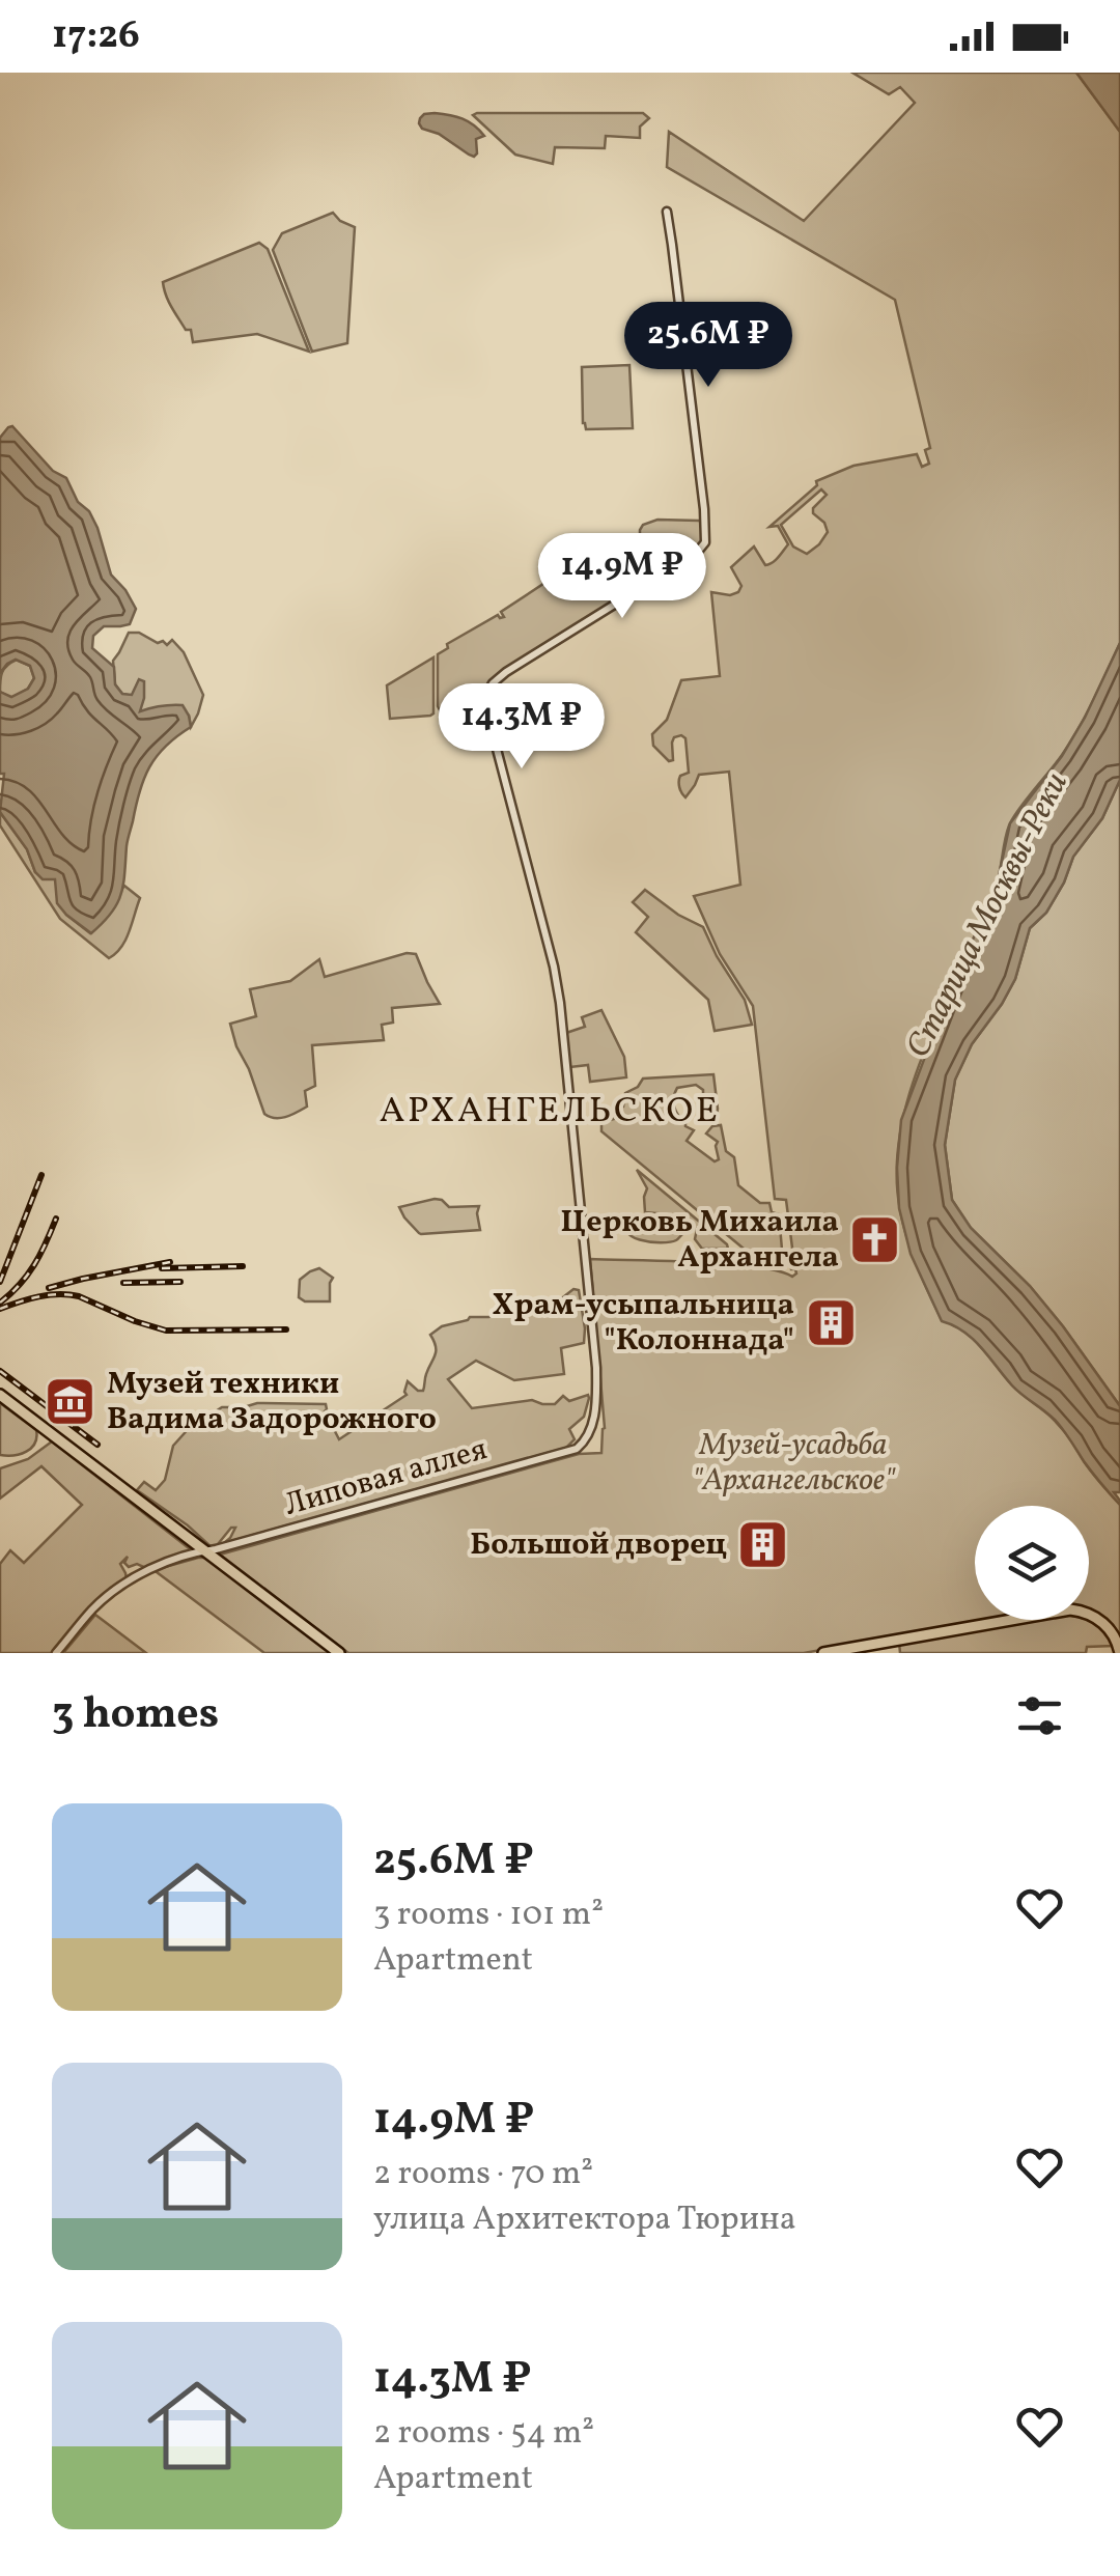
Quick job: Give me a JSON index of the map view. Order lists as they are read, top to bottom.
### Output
{
  "streets": {
    "street": ["Липовая аллея"]
  },
  "districts": ["АРХАНГЕЛЬСКОЕ"],
  "water": ["Старица Москвы-Реки"],
  "parks": ["Музей-усадьба \"Архангельское\""],
  "places": {
    "church": ["Церковь Михаила Архангела"],
    "building": ["Храм-усыпальница \"Колоннада\"", "Большой дворец"],
    "museum": ["Музей техники Вадима Задорожного"]
  },
  "page": {
    "status": "17:26",
    "price": ["25.6M ₽", "14.9M ₽", "14.3M ₽"],
    "heading": "3 homes",
    "list": [
      {
        "name": "25.6M ₽",
        "note": "3 rooms · 101 m² · Apartment"
      },
      {
        "name": "14.9M ₽",
        "note": "2 rooms · 70 m² · улица Архитектора Тюрина"
      },
      {
        "name": "14.3M ₽",
        "note": "2 rooms · 54 m² · Apartment"
      }
    ]
  }
}
